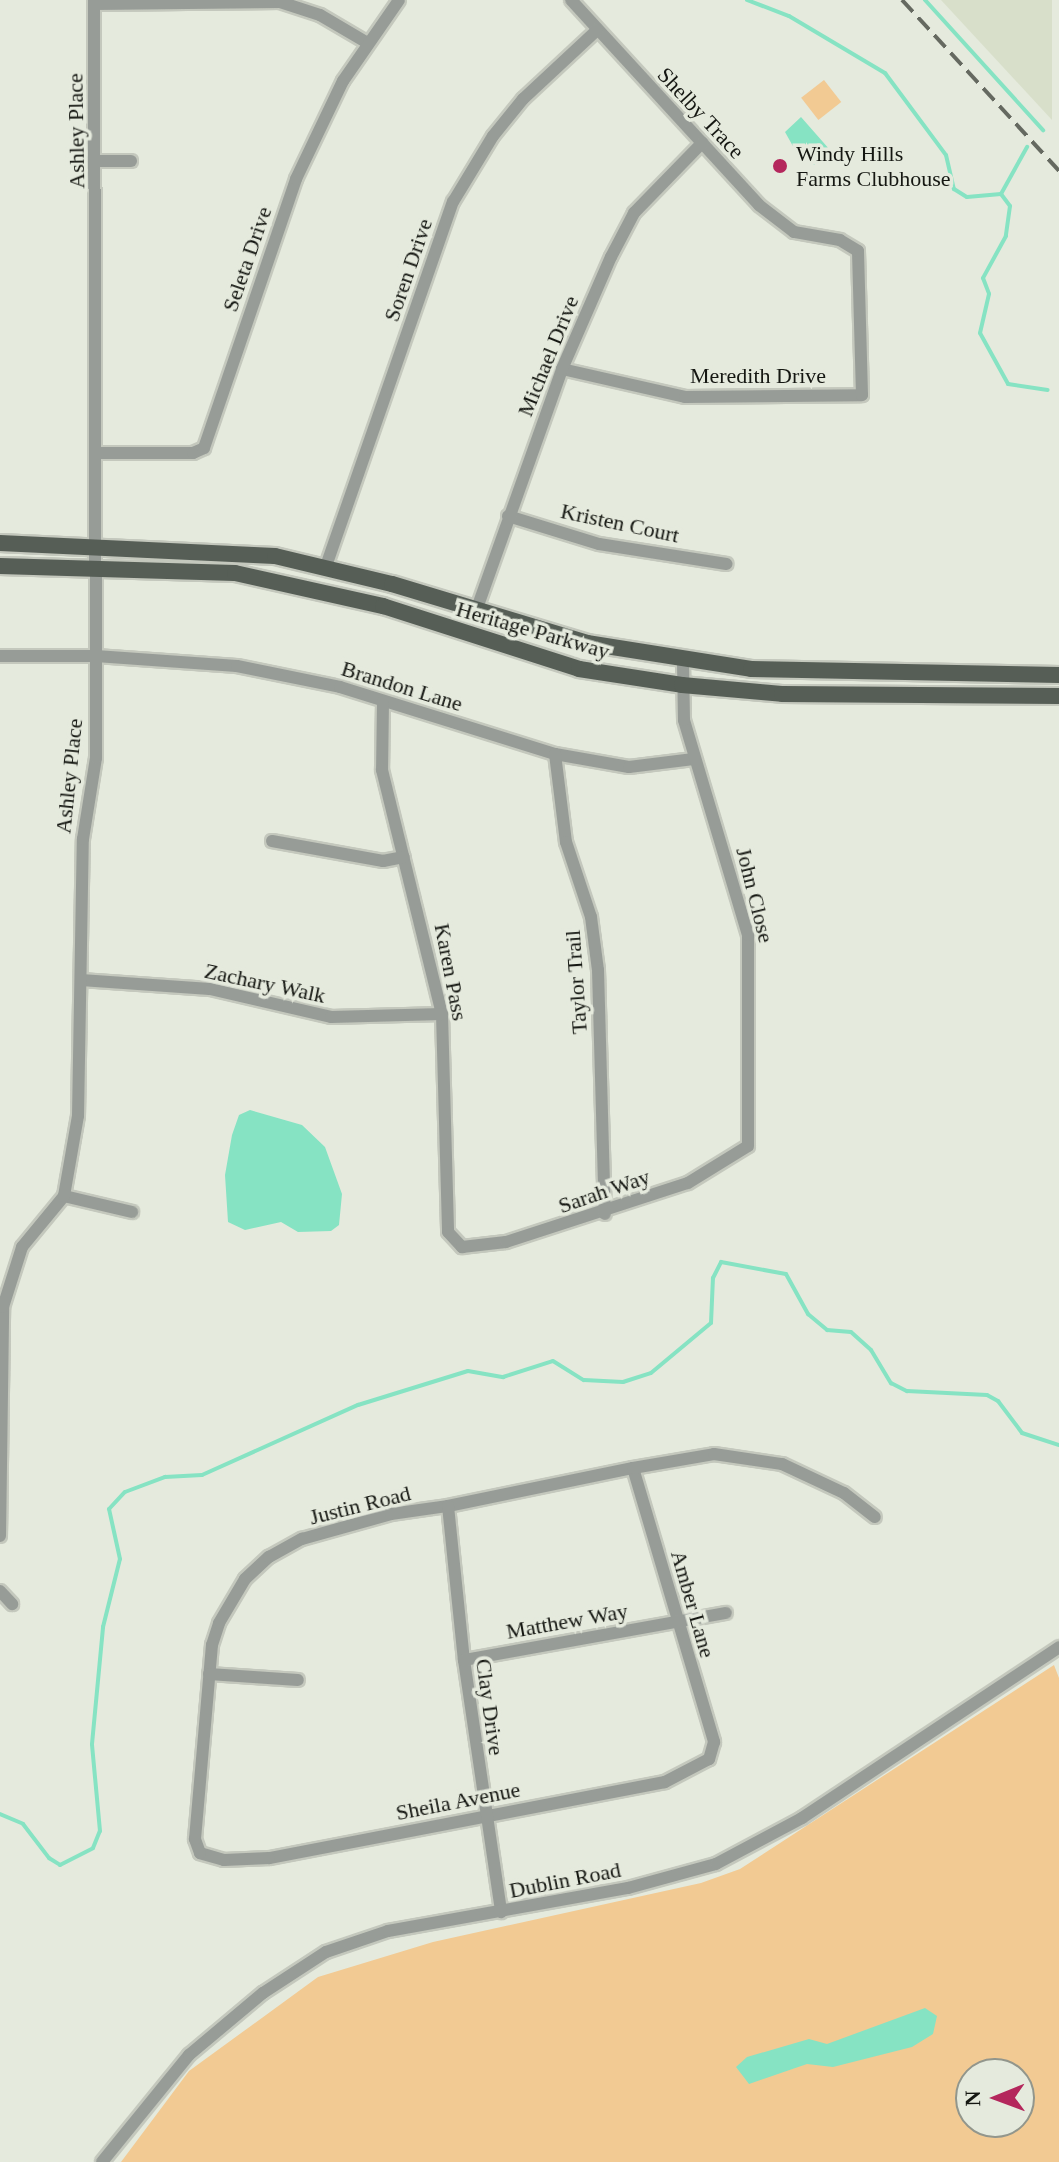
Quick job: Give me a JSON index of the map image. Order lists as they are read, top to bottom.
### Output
{
  "streets": {
    "main road": ["Heritage Parkway"],
    "street": [
      "Shelby Trace",
      "Ashley Place",
      "Seleta Drive",
      "Soren Drive",
      "Michael Drive",
      "Meredith Drive",
      "Kristen Court",
      "Brandon Lane",
      "John Close",
      "Karen Pass",
      "Taylor Trail",
      "Zachary Walk",
      "Sarah Way",
      "Justin Road",
      "Amber Lane",
      "Matthew Way",
      "Clay Drive",
      "Sheila Avenue",
      "Dublin Road"
    ]
  },
  "crossings": [
    ["Shelby Trace", "Soren Drive"],
    ["Shelby Trace", "Michael Drive"],
    ["Shelby Trace", "Meredith Drive"],
    ["Ashley Place", "Seleta Drive"],
    ["Ashley Place", "Heritage Parkway"],
    ["Ashley Place", "Brandon Lane"],
    ["Ashley Place", "Zachary Walk"],
    ["Soren Drive", "Heritage Parkway"],
    ["Michael Drive", "Meredith Drive"],
    ["Michael Drive", "Kristen Court"],
    ["Michael Drive", "Heritage Parkway"],
    ["Heritage Parkway", "John Close"],
    ["Brandon Lane", "John Close"],
    ["Brandon Lane", "Karen Pass"],
    ["Brandon Lane", "Taylor Trail"],
    ["John Close", "Sarah Way"],
    ["Karen Pass", "Zachary Walk"],
    ["Karen Pass", "Sarah Way"],
    ["Taylor Trail", "Sarah Way"],
    ["Justin Road", "Amber Lane"],
    ["Justin Road", "Clay Drive"],
    ["Justin Road", "Sheila Avenue"],
    ["Amber Lane", "Matthew Way"],
    ["Amber Lane", "Sheila Avenue"],
    ["Matthew Way", "Clay Drive"],
    ["Clay Drive", "Sheila Avenue"],
    ["Clay Drive", "Dublin Road"]
  ],
  "places": ["Windy Hills Farms Clubhouse"],
  "north": "left"
}
